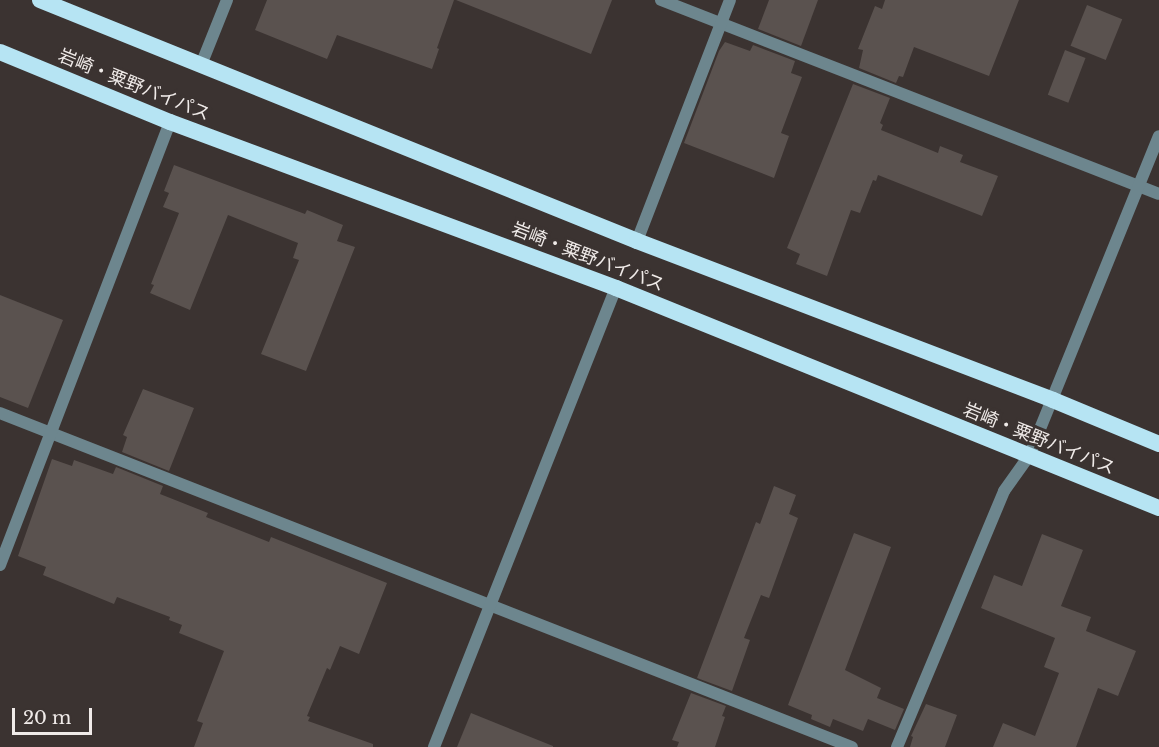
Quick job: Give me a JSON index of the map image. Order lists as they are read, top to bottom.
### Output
{
  "streets": {
    "highway": ["岩崎・粟野バイパス"]
  },
  "scale_bar": "20 m"
}
